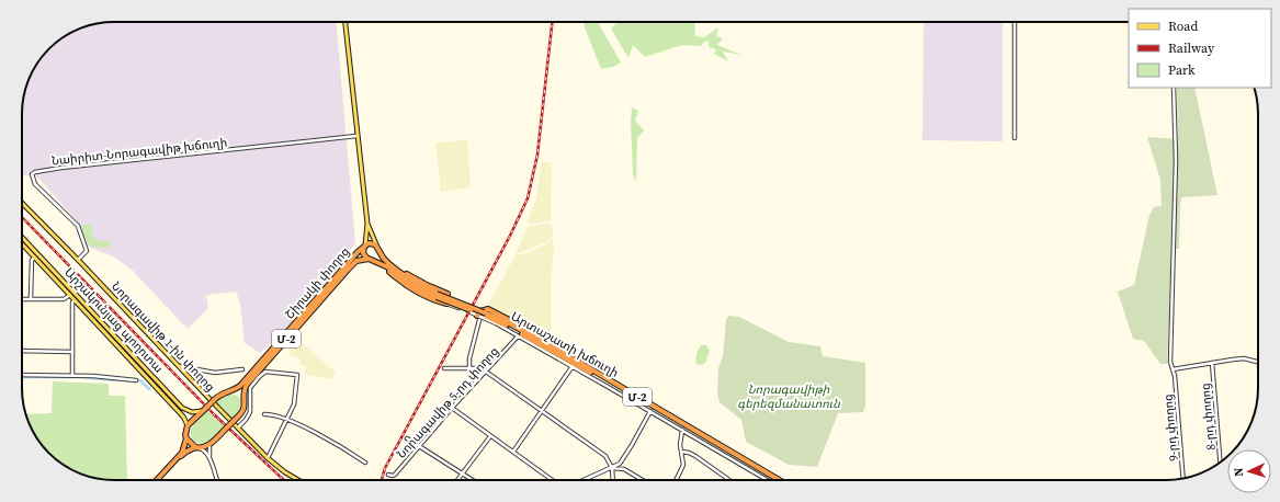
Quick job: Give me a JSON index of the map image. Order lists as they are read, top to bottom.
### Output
{
  "streets": {
    "highway": ["Շիրակի փողոց", "Մ-2", "Արտաշատի խճուղի"],
    "main road": ["Արշակունյաց պողոտա", "Նորագավիթ 1-ին փողոց"],
    "street": [
      "Նաիրիտ-Նորագավիթ խճուղի",
      "Նորագավիթ 5-րդ փողոց",
      "8-րդ փողոց",
      "9-րդ փողոց"
    ]
  },
  "crossings": [
    ["Նաիրիտ-Նորագավիթ խճուղի", "Նորագավիթ 1-ին փողոց"],
    ["Նաիրիտ-Նորագավիթ խճուղի", "Արտաշատի խճուղի"],
    ["Շիրակի փողոց", "Արշակունյաց պողոտա"],
    ["Շիրակի փողոց", "Մ-2"],
    ["Շիրակի փողոց", "Արտաշատի խճուղի"],
    ["Մ-2", "Արտաշատի խճուղի"],
    ["Արտաշատի խճուղի", "Նորագավիթ 5-րդ փողոց"]
  ],
  "parks": ["Նորագավիթի գերեզմանատուն"],
  "legend": ["Road", "Railway", "Park"],
  "north": "left"
}
